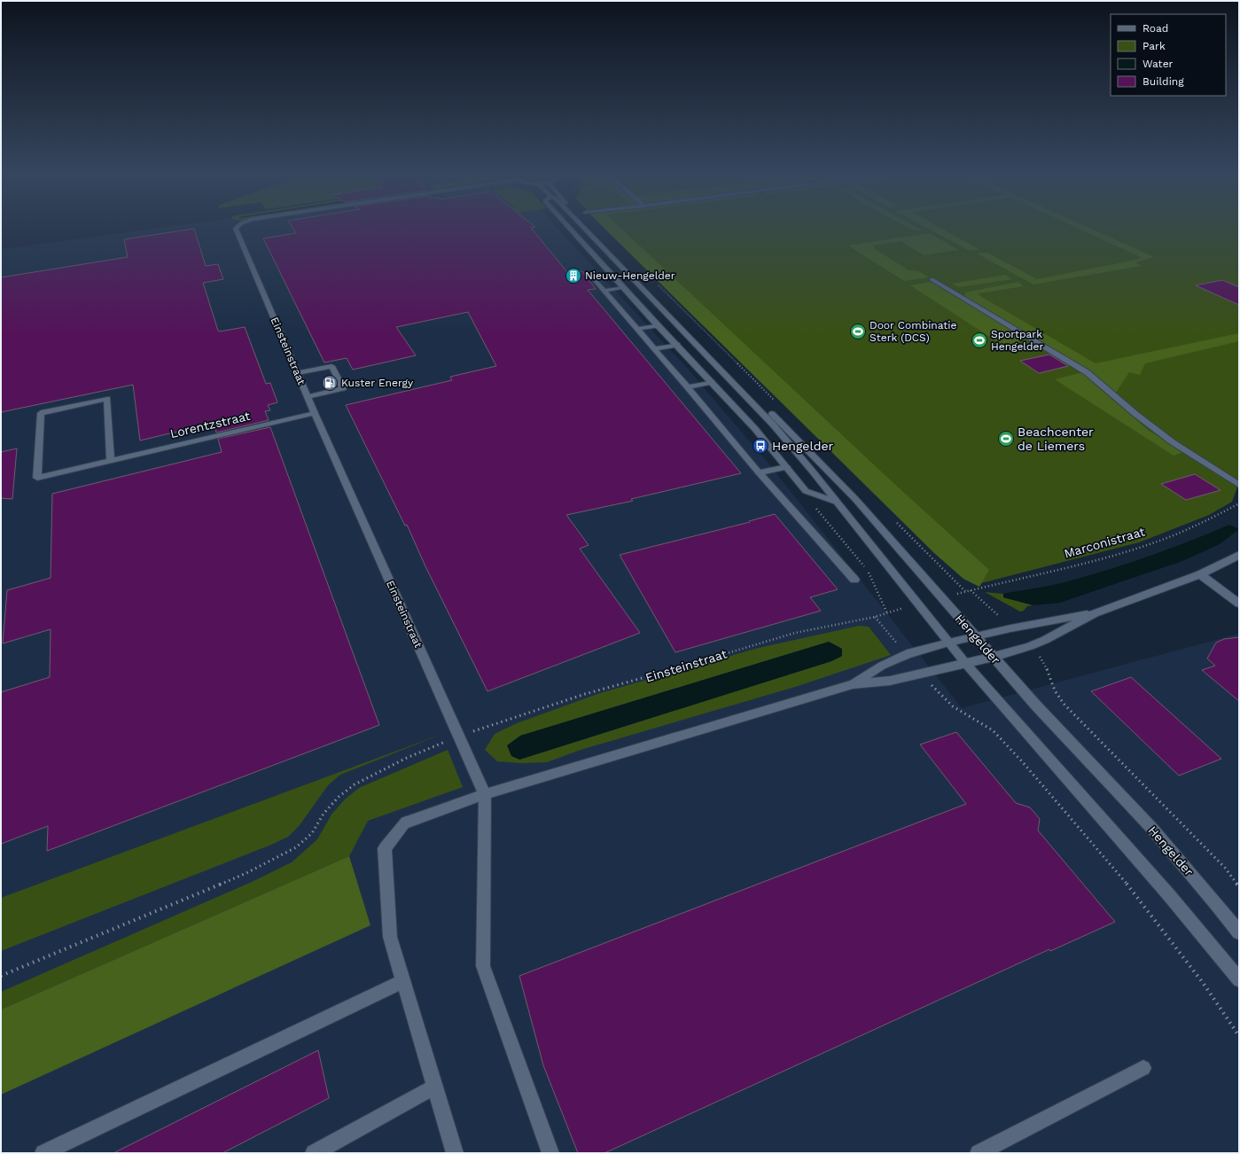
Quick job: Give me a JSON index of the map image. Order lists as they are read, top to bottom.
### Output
{
  "streets": {
    "street": ["Einsteinstraat", "Lorentzstraat", "Hengelder"],
    "path": ["Marconistraat"]
  },
  "crossings": [
    ["Einsteinstraat", "Lorentzstraat"]
  ],
  "places": {
    "building": ["Nieuw-Hengelder"],
    "sports": ["Door Combinatie Sterk (DCS)", "Sportpark Hengelder", "Beachcenter de Liemers"],
    "fuel station": ["Kuster Energy"],
    "bus stop": ["Hengelder"]
  },
  "legend": [
    "Road",
    "Park",
    "Water",
    "Building"
  ]
}
